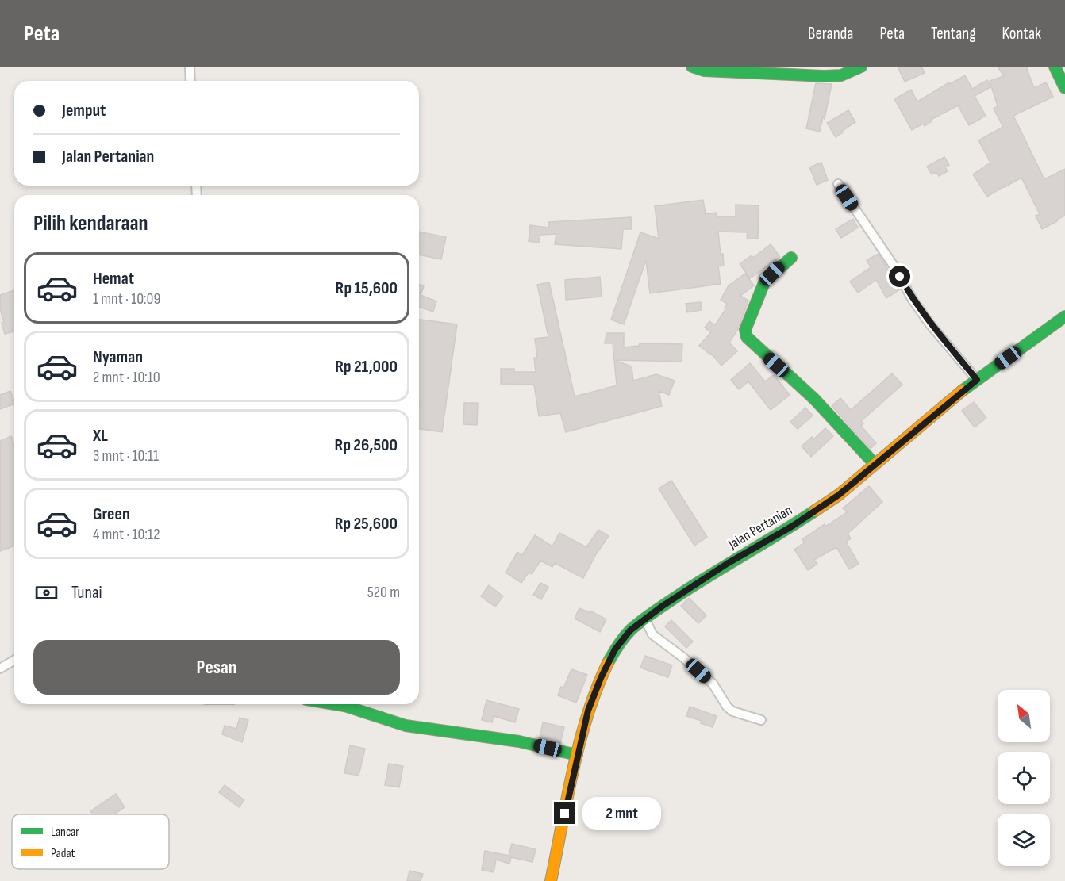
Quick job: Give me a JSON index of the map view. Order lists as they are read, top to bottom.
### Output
{
  "streets": {
    "street": ["Jalan Pertanian"]
  },
  "legend": ["Lancar", "Padat"],
  "north": "top left",
  "page": {
    "header": "Peta",
    "nav": [
      "Beranda",
      "Peta",
      "Tentang",
      "Kontak"
    ],
    "banner": ["Jemput", "Jalan Pertanian"],
    "heading": "Pilih kendaraan",
    "list": [
      {
        "name": "Hemat",
        "note": "1 mnt · 10:09",
        "value": "Rp 15,600"
      },
      {
        "name": "Nyaman",
        "note": "2 mnt · 10:10",
        "value": "Rp 21,000"
      },
      {
        "name": "XL",
        "note": "3 mnt · 10:11",
        "value": "Rp 26,500"
      },
      {
        "name": "Green",
        "note": "4 mnt · 10:12",
        "value": "Rp 25,600"
      }
    ],
    "pay": ["Tunai", "520 m"],
    "buttons": "Pesan",
    "bubble": "2 mnt"
  }
}
